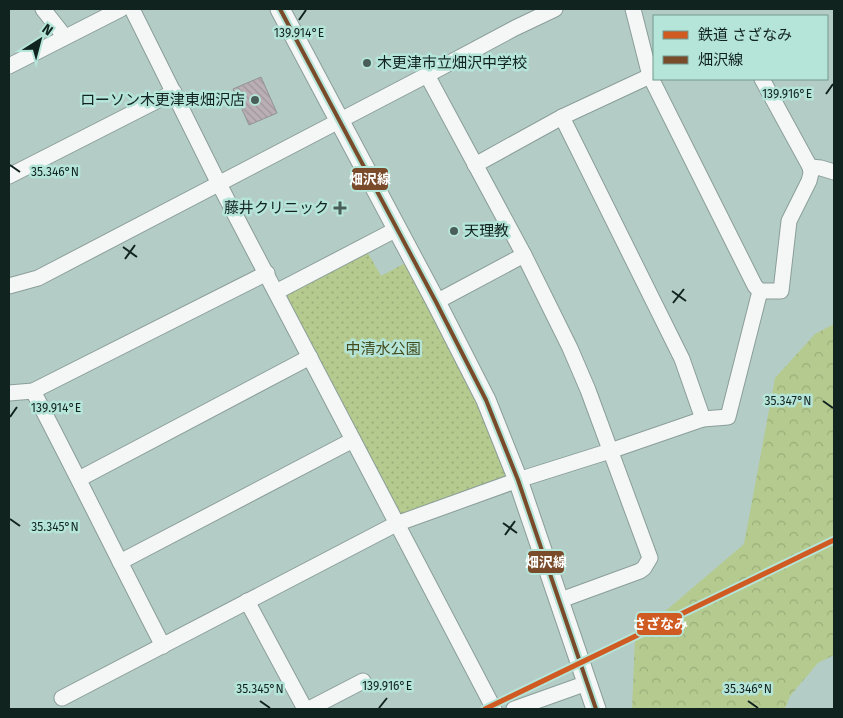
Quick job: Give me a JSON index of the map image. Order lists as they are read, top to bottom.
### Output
{
  "parks": ["中清水公園"],
  "places": {
    "other": ["木更津市立畑沢中学校", "ローソン木更津東畑沢店", "天理教"],
    "health": ["藤井クリニック"]
  },
  "lines": ["transit line 畑沢線", "rail line さざなみ"],
  "legend": ["鉄道 さざなみ", "畑沢線"],
  "north": "top right",
  "coordinates": [
    "139.914°E",
    "139.916°E",
    "35.346°N",
    "35.347°N",
    "35.345°N"
  ]
}
